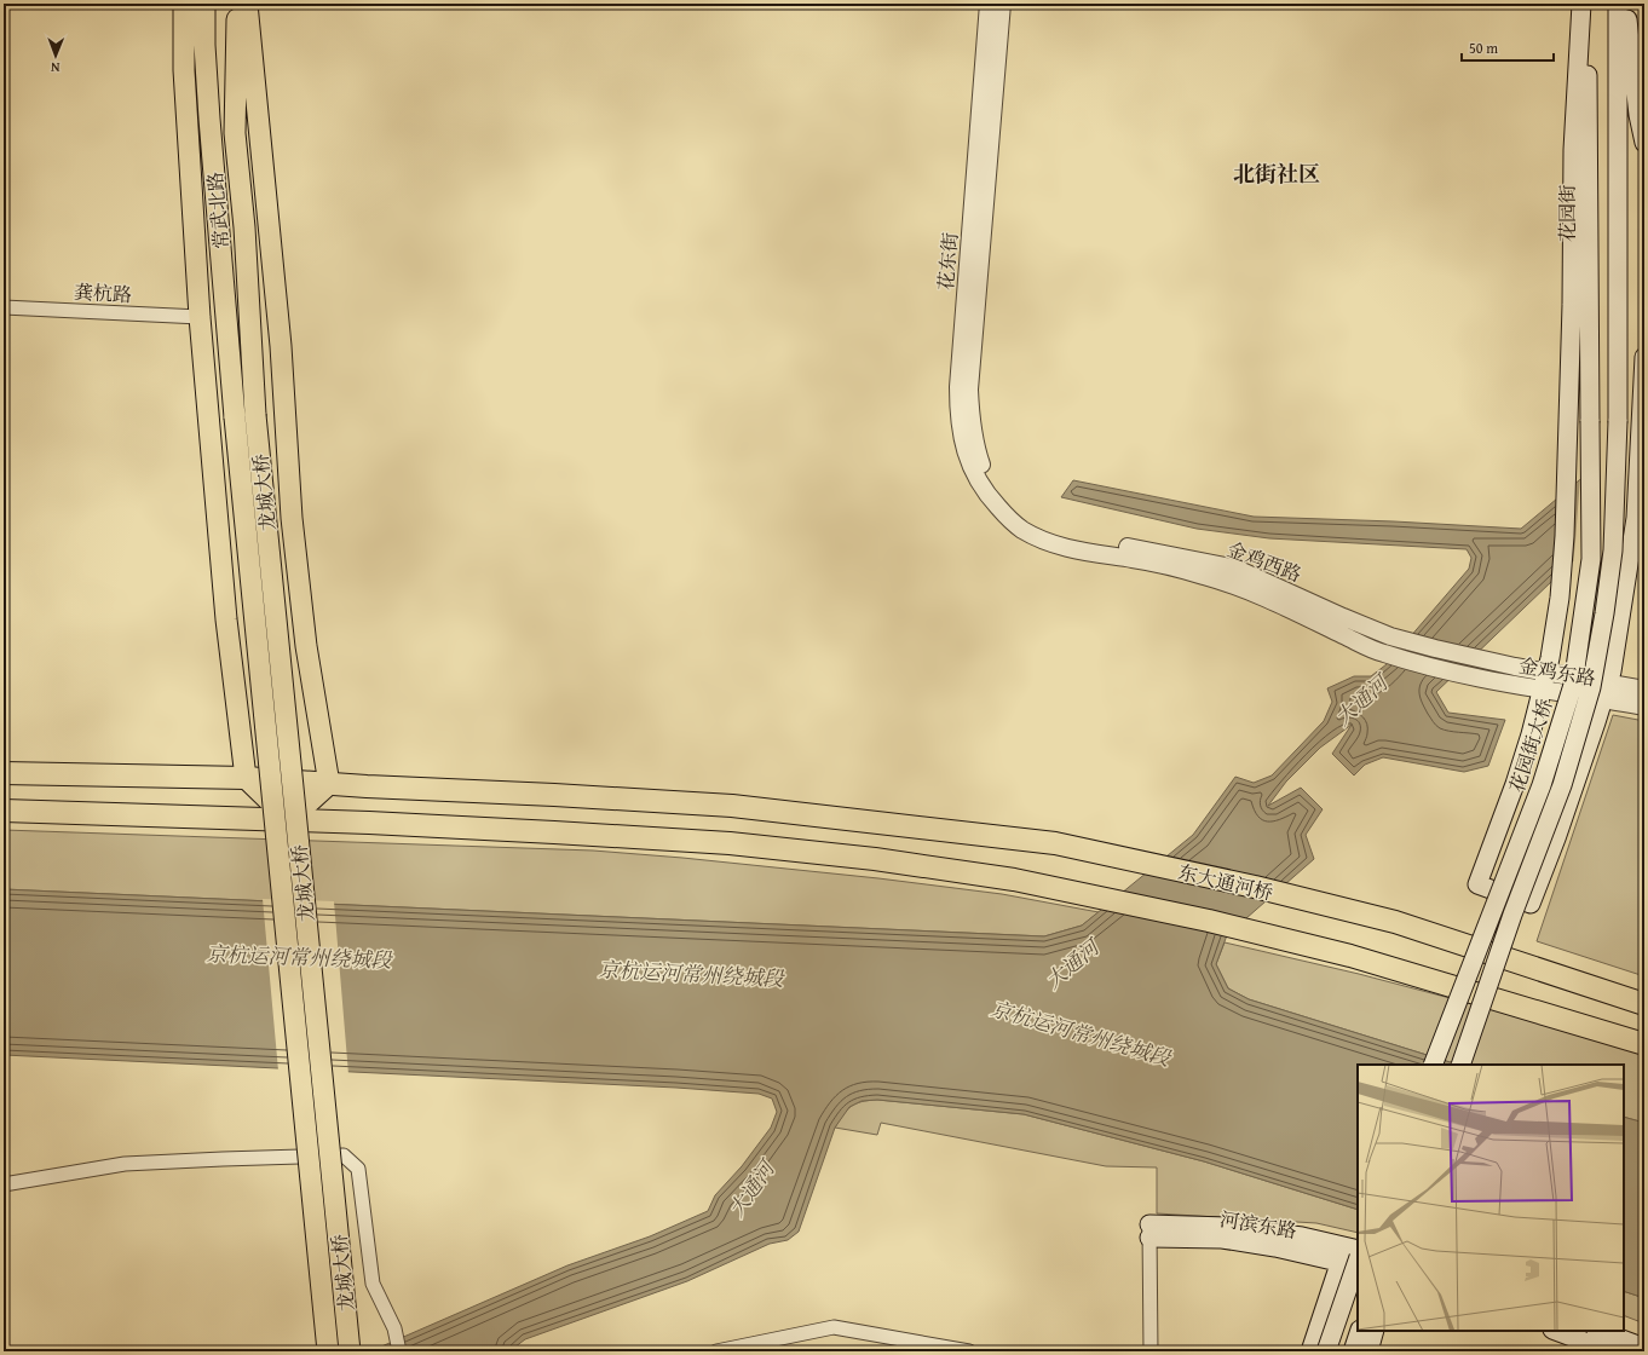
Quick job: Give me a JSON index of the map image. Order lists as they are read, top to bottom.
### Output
{
  "streets": {
    "highway": ["东大通河桥"],
    "main road": [
      "常武北路",
      "花园街",
      "龙城大桥",
      "花园街大桥",
      "河滨东路"
    ],
    "street": [
      "花东街",
      "龚杭路",
      "金鸡西路",
      "金鸡东路"
    ]
  },
  "crossings": [
    ["常武北路", "龙城大桥"],
    ["花园街", "花园街大桥"],
    ["花东街", "金鸡西路"],
    ["金鸡西路", "金鸡东路"]
  ],
  "districts": ["北街社区"],
  "water": ["大通河", "京杭运河常州绕城段"],
  "scale_bar": "50 m",
  "north": "bottom"
}
